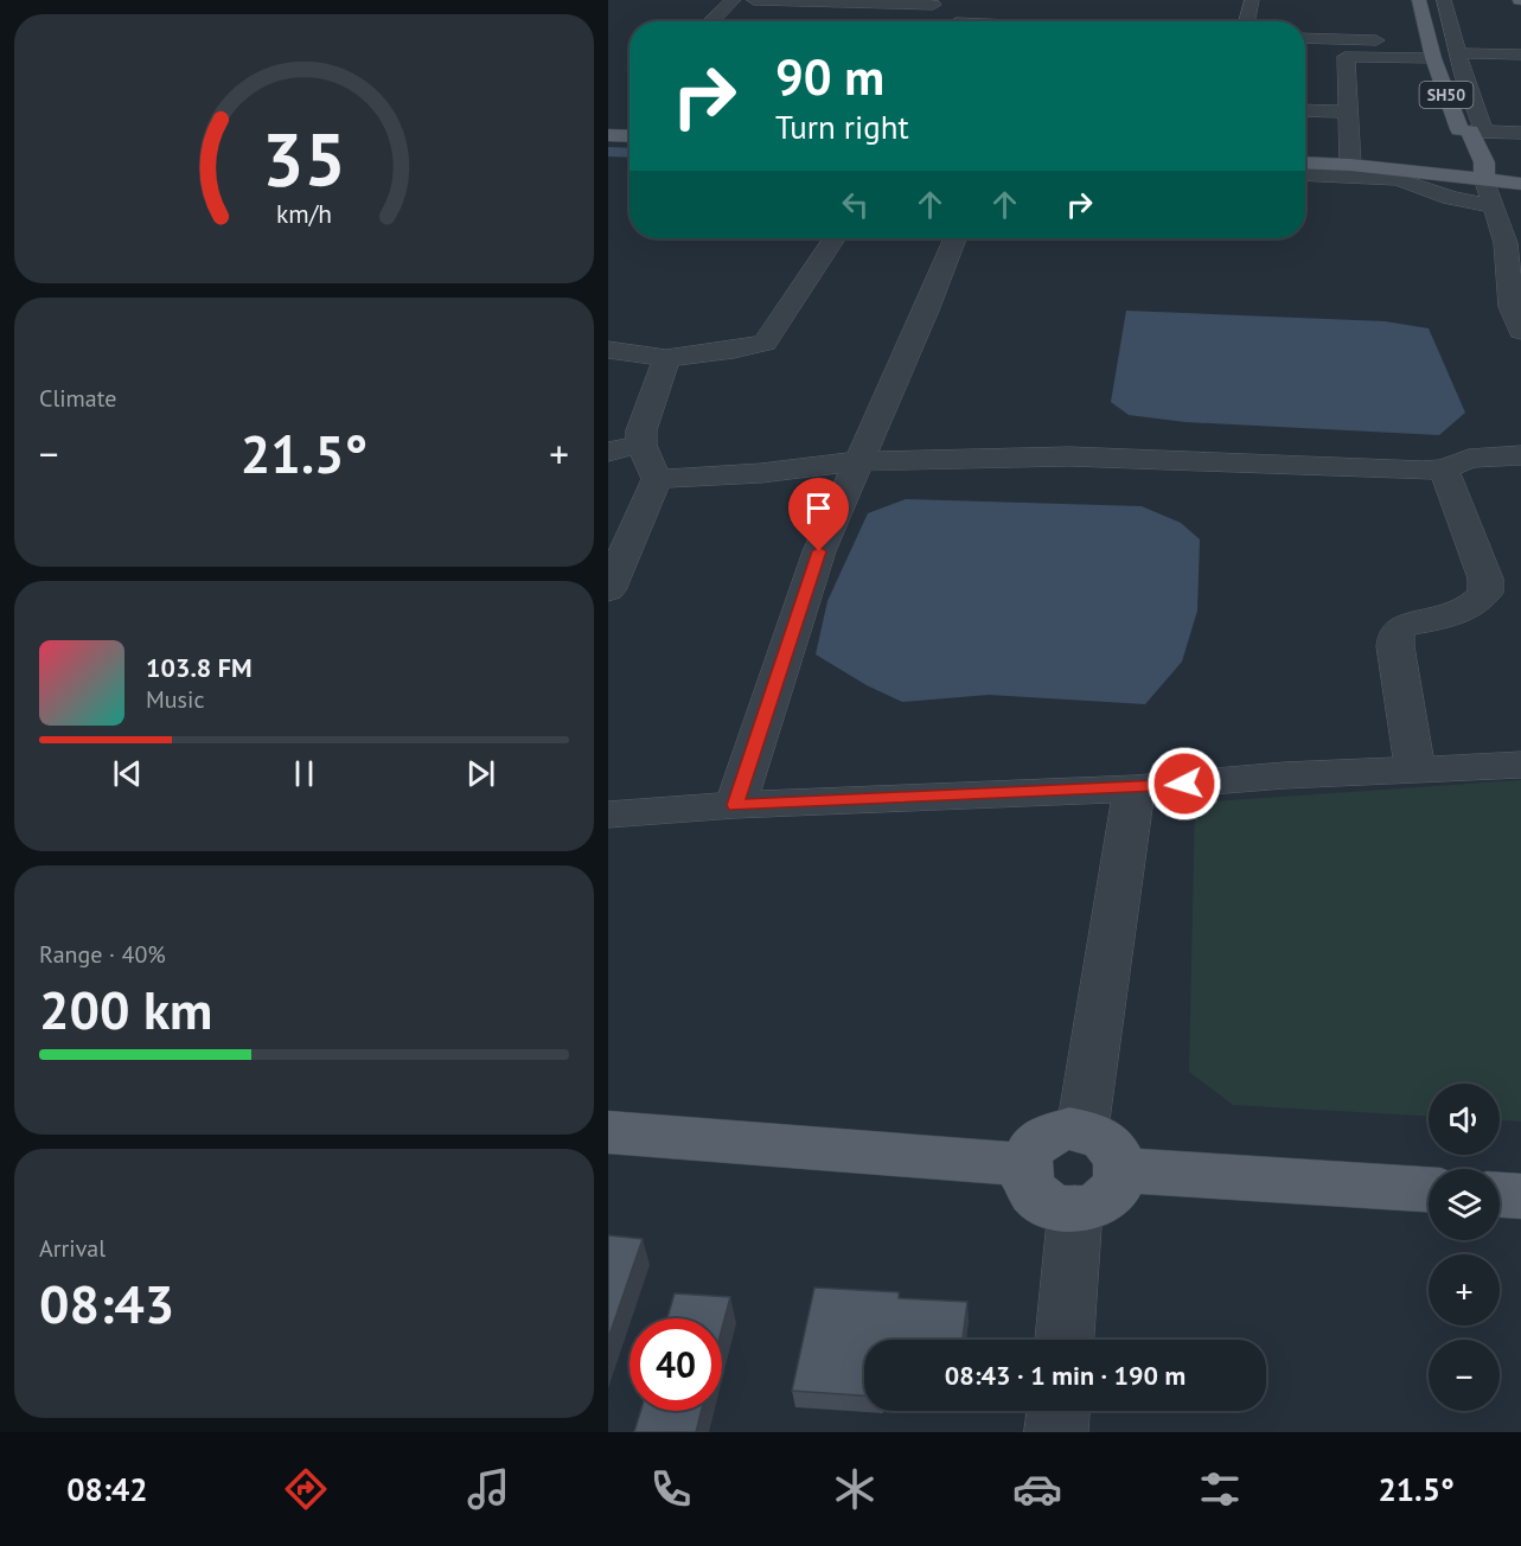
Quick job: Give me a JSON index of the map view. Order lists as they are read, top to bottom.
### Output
{
  "streets": {
    "main road": ["SH50"]
  },
  "page": {
    "turn": ["90 m", "Turn right"],
    "tile": [
      "Climate",
      ["Range · 40%", "200 km"],
      ["Arrival", "08:43"]
    ],
    "heat": ["−", "21.5°", "+"],
    "song": ["103.8 FM", "Music"],
    "map_buttons": ["+", "−"],
    "limit": "40",
    "trip": "08:43 · 1 min · 190 m",
    "tabs": ["08:42", "21.5°"],
    "gauge": ["35", "km/h"]
  }
}
